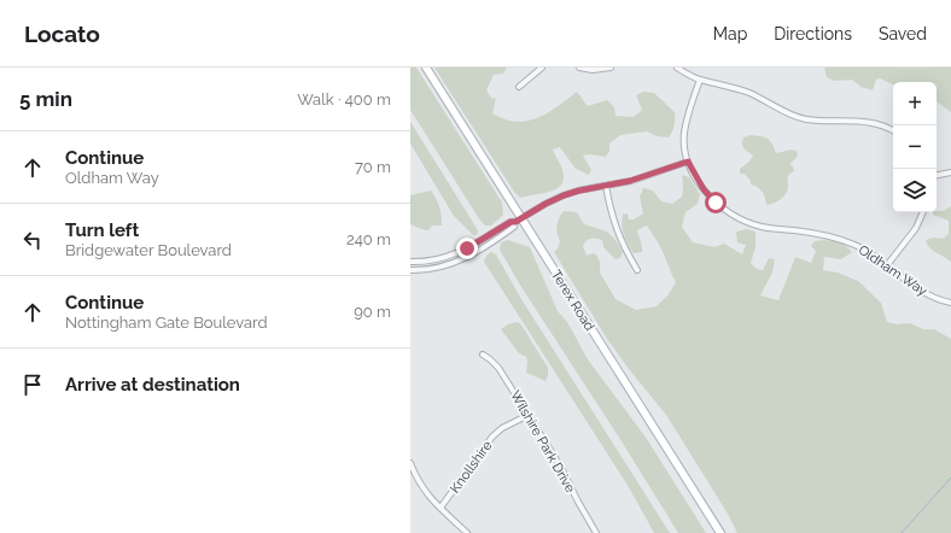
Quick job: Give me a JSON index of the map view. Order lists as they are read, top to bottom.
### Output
{
  "streets": {
    "main road": ["Terex Road"],
    "street": ["Oldham Way", "Wilshire Park Drive", "Knollshire"]
  },
  "crossings": [
    ["Wilshire Park Drive", "Knollshire"]
  ],
  "page": {
    "header": "Locato",
    "nav": ["Map", "Directions", "Saved"],
    "heading": ["5 min", "Walk · 400 m"],
    "map_buttons": ["+", "−"],
    "list": [
      ["Continue", "Oldham Way", "70 m"],
      ["Turn left", "Bridgewater Boulevard", "240 m"],
      ["Continue", "Nottingham Gate Boulevard", "90 m"],
      "Arrive at destination"
    ]
  }
}
